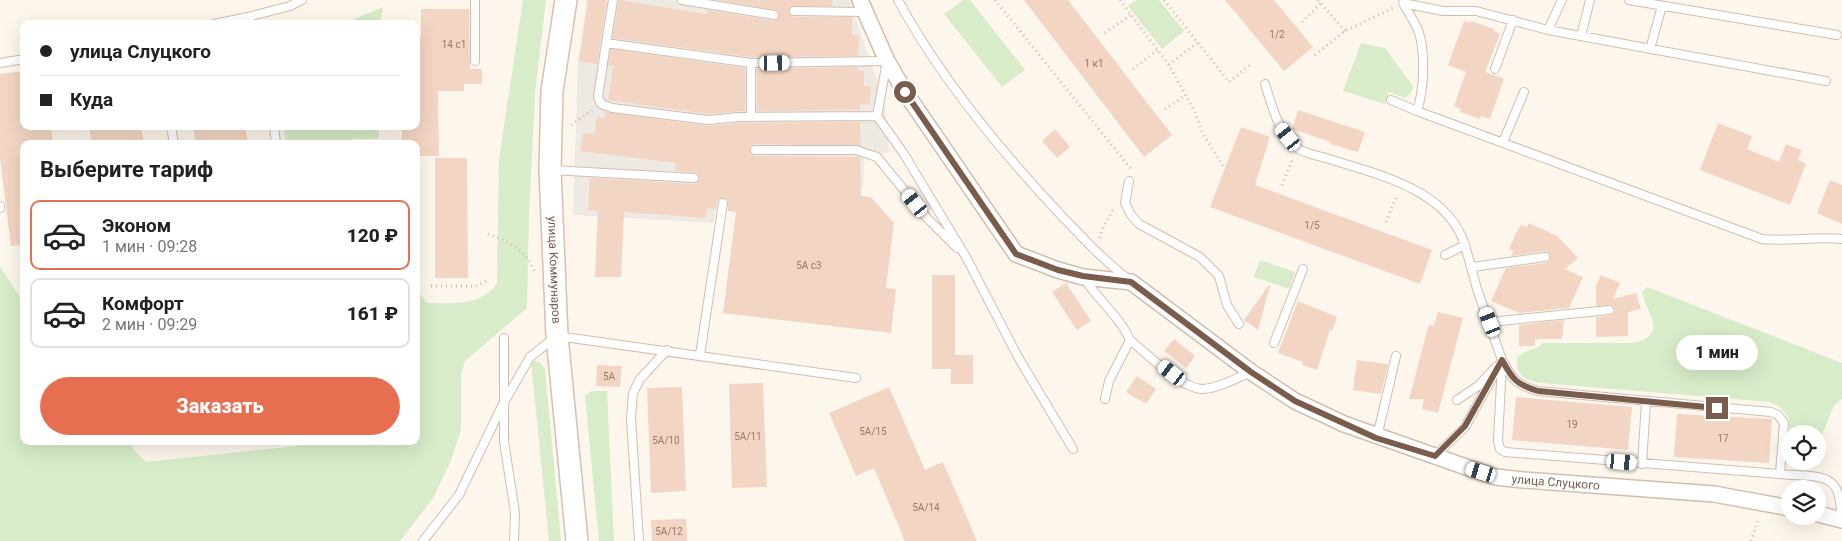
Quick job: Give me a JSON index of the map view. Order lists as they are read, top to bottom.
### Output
{
  "streets": {
    "main road": ["улица Коммунаров"],
    "street": ["улица Слуцкого"]
  },
  "house_numbers": [
    "1/2",
    "14 с1",
    "1 к1",
    "1/5",
    "5А с3",
    "5А",
    "19",
    "5А/15",
    "5А/11",
    "17",
    "5А/10",
    "5А/14",
    "5А/12"
  ],
  "page": {
    "banner": ["улица Слуцкого", "Куда"],
    "heading": "Выберите тариф",
    "list": [
      {
        "name": "Эконом",
        "note": "1 мин · 09:28",
        "value": "120 ₽"
      },
      {
        "name": "Комфорт",
        "note": "2 мин · 09:29",
        "value": "161 ₽"
      }
    ],
    "bubble": "1 мин",
    "buttons": "Заказать"
  }
}
